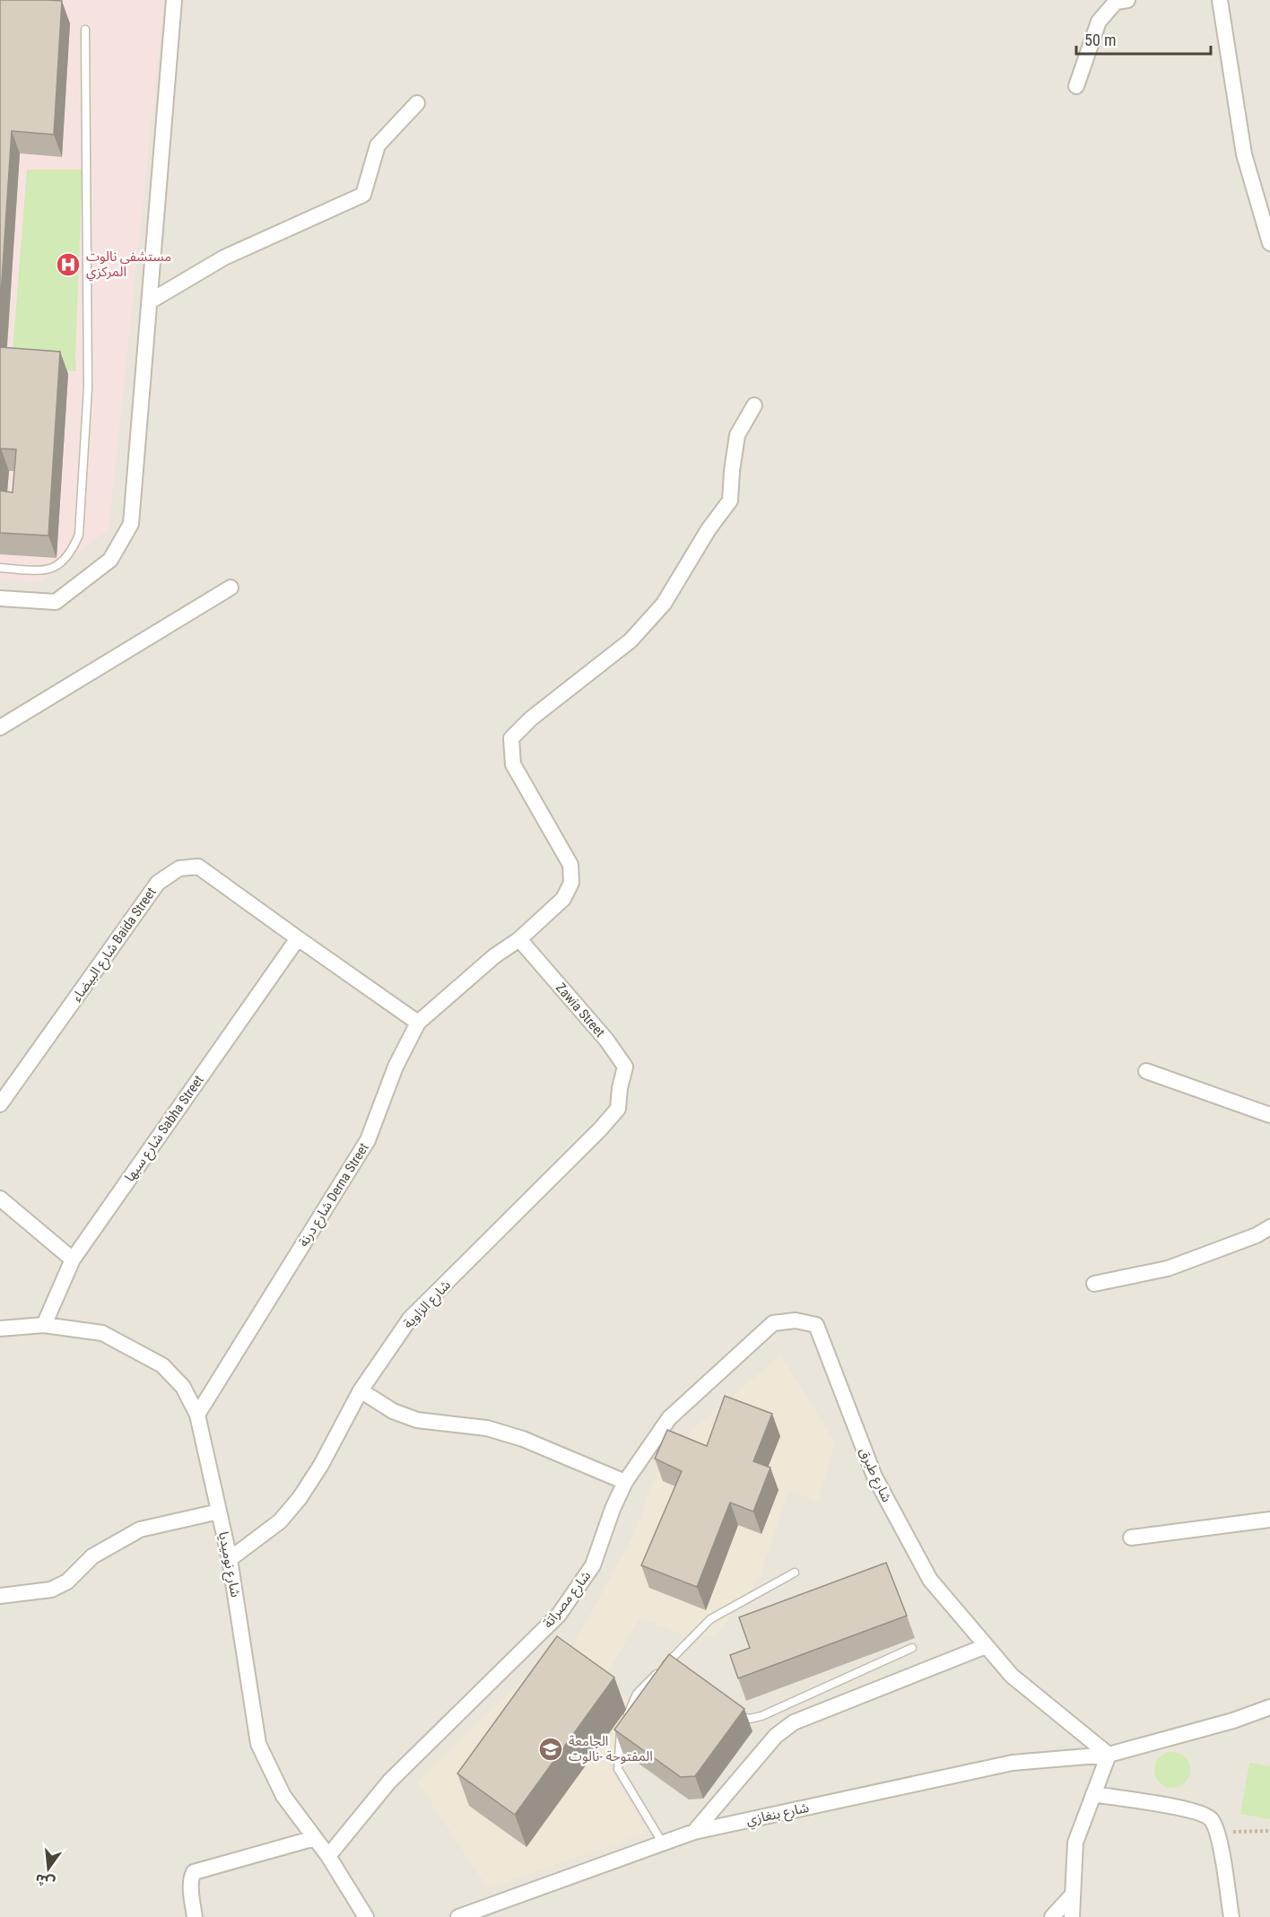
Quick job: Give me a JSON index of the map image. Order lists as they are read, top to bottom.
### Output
{
  "streets": {
    "street": [
      "شارع البيضاء Baida Street",
      "Zawia Street",
      "شارع سبها Sabha Street",
      "شارع درنة Derna Street",
      "شارع الزاوية",
      "شارع طبرق",
      "شارع نوميديا",
      "شارع مصراتة",
      "شارع بنغازي"
    ]
  },
  "crossings": [
    ["شارع البيضاء Baida Street", "شارع سبها Sabha Street"],
    ["شارع البيضاء Baida Street", "شارع درنة Derna Street"],
    ["Zawia Street", "شارع درنة Derna Street"],
    ["Zawia Street", "شارع الزاوية"],
    ["شارع سبها Sabha Street", "شارع نوميديا"],
    ["شارع درنة Derna Street", "شارع نوميديا"],
    ["شارع الزاوية", "شارع نوميديا"],
    ["شارع طبرق", "شارع مصراتة"],
    ["شارع نوميديا", "شارع مصراتة"]
  ],
  "places": {
    "hospital": ["مستشفى نالوت المركزي"],
    "school or university": ["الجامعة المفتوحة -نالوت"]
  },
  "scale_bar": "50 m",
  "north": "bottom"
}
